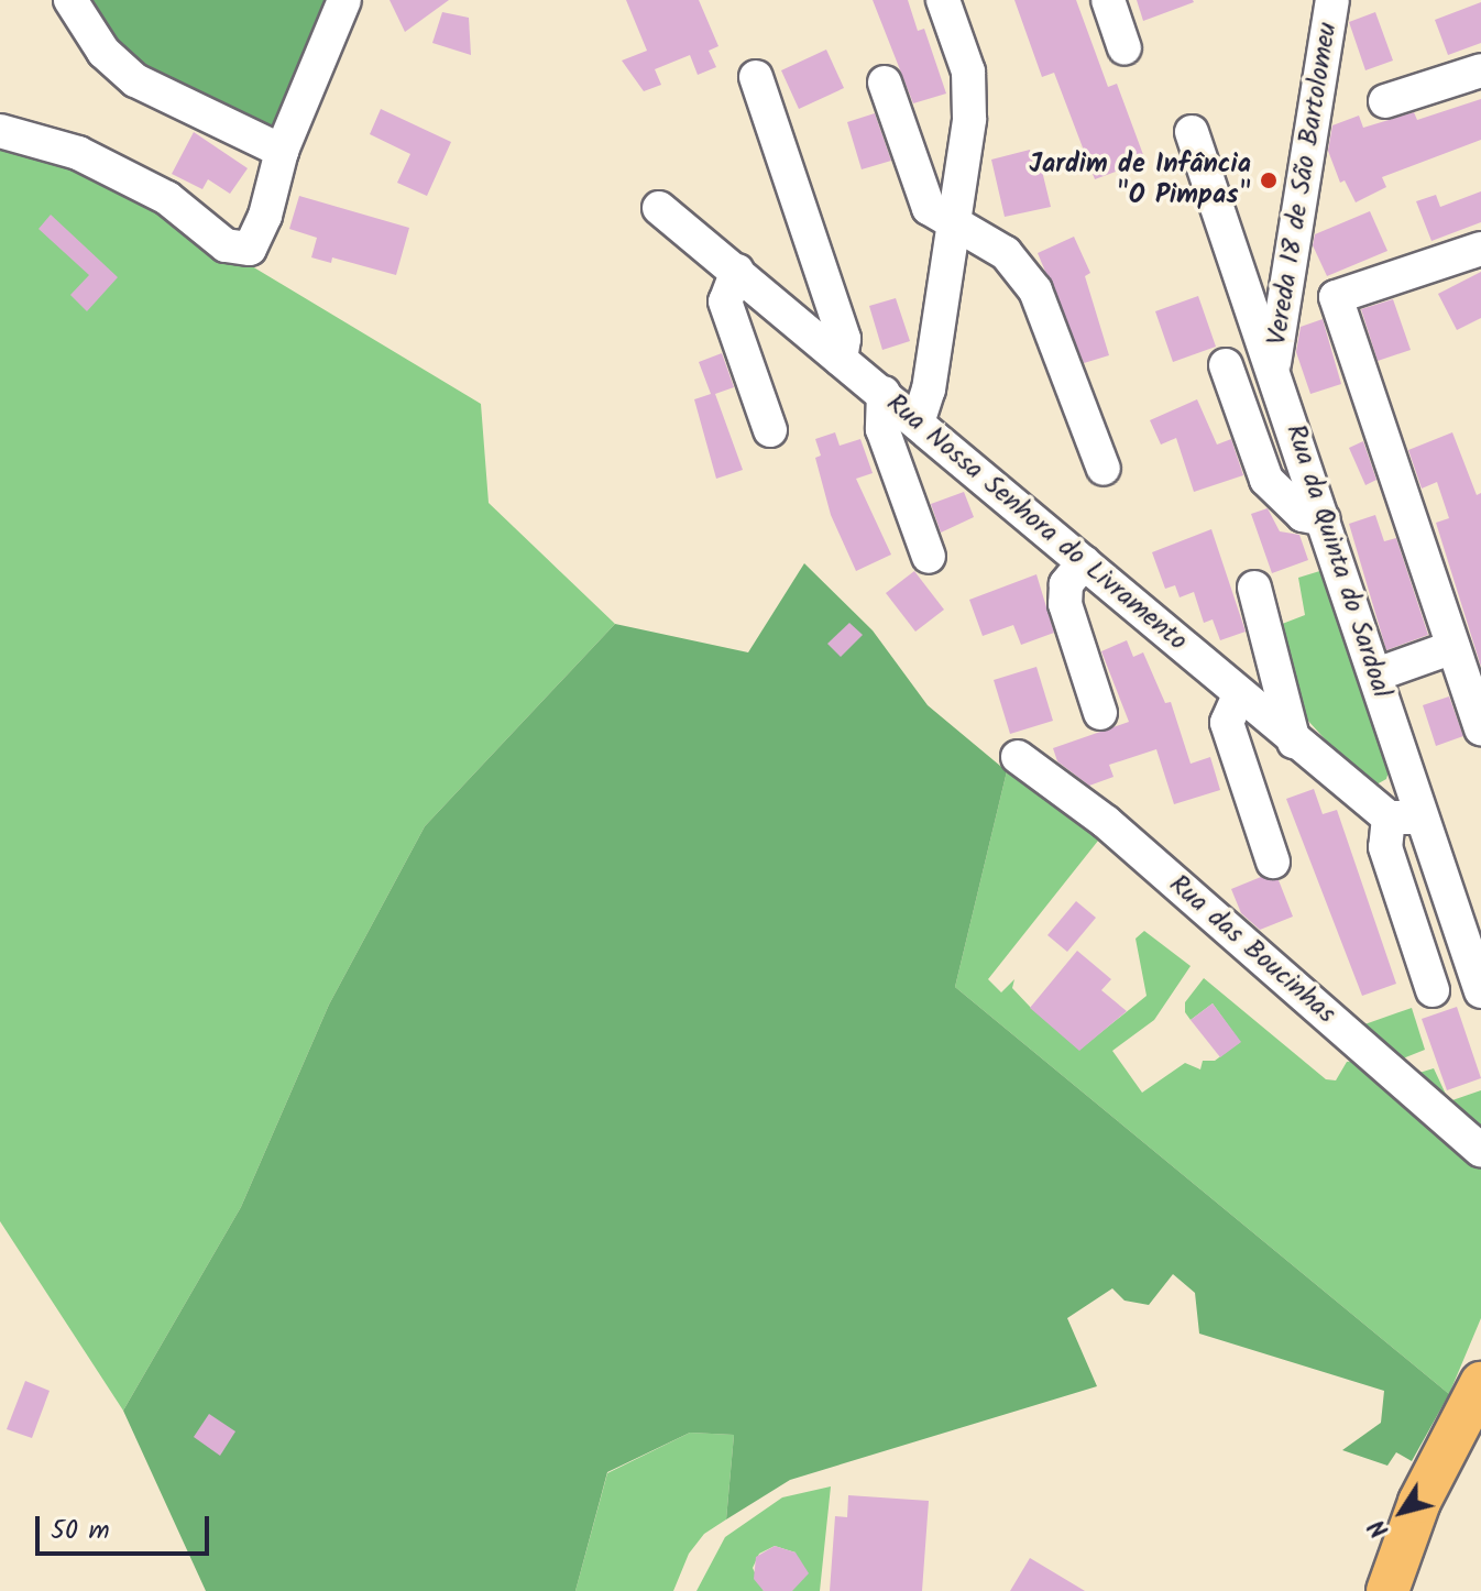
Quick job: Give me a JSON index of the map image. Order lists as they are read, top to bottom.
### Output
{
  "streets": {
    "street": [
      "Vereda 18 de São Bartolomeu",
      "Rua Nossa Senhora do Livramento",
      "Rua da Quinta do Sardoal",
      "Rua das Boucinhas"
    ]
  },
  "crossings": [
    ["Vereda 18 de São Bartolomeu", "Rua da Quinta do Sardoal"],
    ["Rua Nossa Senhora do Livramento", "Rua da Quinta do Sardoal"]
  ],
  "places": ["Jardim de Infância \"O Pimpas\""],
  "scale_bar": "50 m",
  "north": "bottom left"
}
